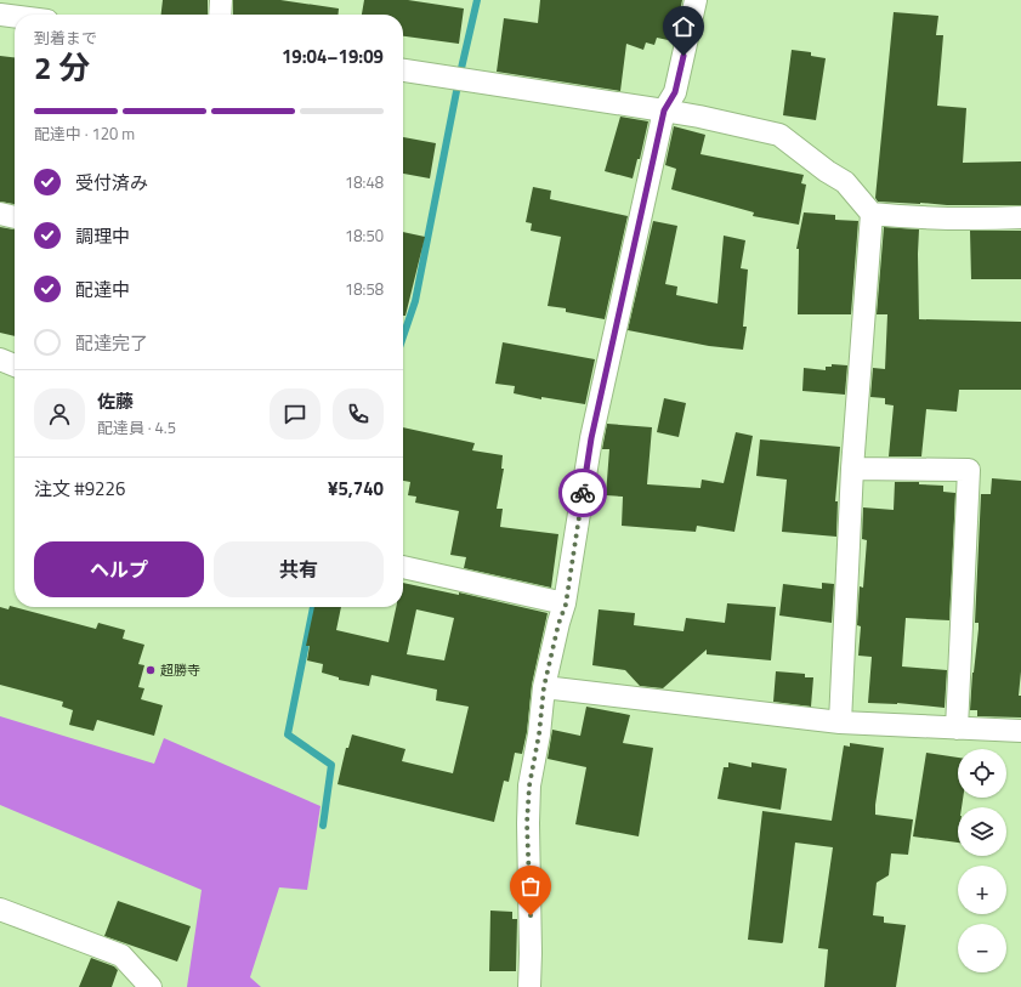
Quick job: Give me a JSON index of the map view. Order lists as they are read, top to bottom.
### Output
{
  "places": ["超勝寺"],
  "page": {
    "heading": ["2 分", "到着まで", "19:04–19:09"],
    "panel": [
      "佐藤",
      "配達員 · 4.5",
      "注文 #9226",
      "¥5,740"
    ],
    "bar": "配達中 · 120 m",
    "list": [
      ["受付済み", "18:48"],
      ["調理中", "18:50"],
      ["配達中", "18:58"],
      "配達完了"
    ],
    "buttons": ["ヘルプ", "共有"],
    "map_buttons": ["+", "−"]
  }
}
